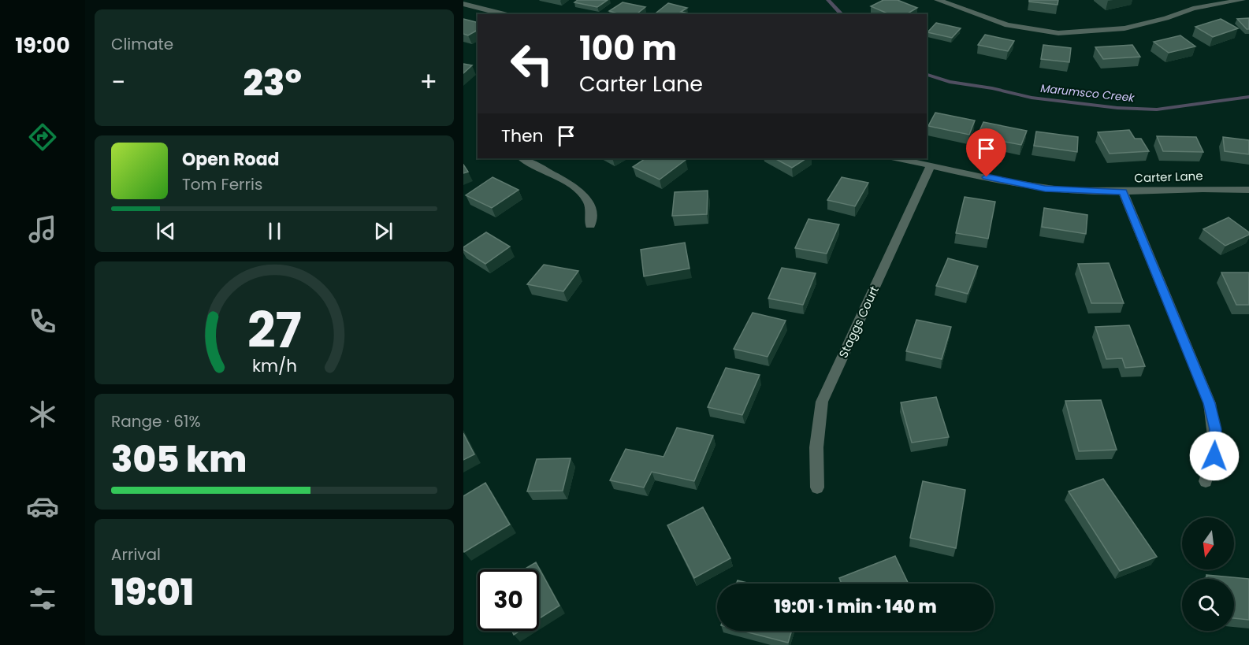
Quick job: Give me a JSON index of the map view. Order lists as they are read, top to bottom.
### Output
{
  "streets": {
    "street": ["Carter Lane", "Staggs Court"]
  },
  "crossings": [
    ["Carter Lane", "Staggs Court"]
  ],
  "water": ["Marumsco Creek"],
  "north": "bottom",
  "page": {
    "tabs": "19:00",
    "tile": [
      "Climate",
      ["Range · 61%", "305 km"],
      ["Arrival", "19:01"]
    ],
    "turn": ["100 m", "Carter Lane"],
    "heat": ["−", "23°", "+"],
    "then": "Then",
    "song": ["Open Road", "Tom Ferris"],
    "limit": "30",
    "trip": "19:01 · 1 min · 140 m",
    "gauge": ["27", "km/h"]
  }
}
